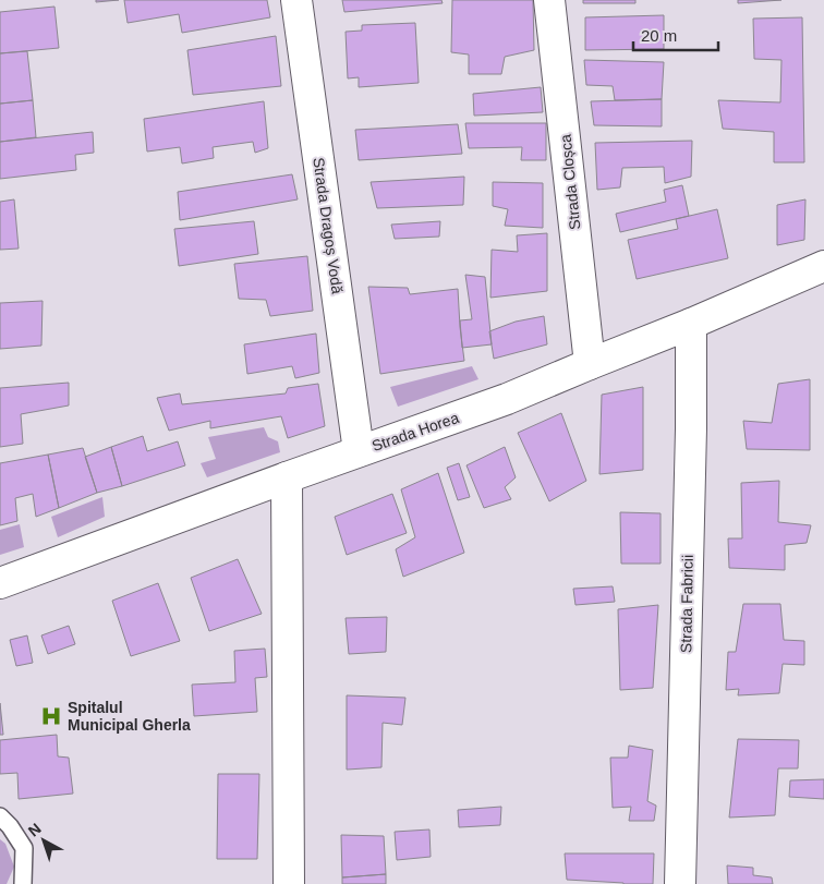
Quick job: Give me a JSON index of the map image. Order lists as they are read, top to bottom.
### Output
{
  "streets": {
    "street": [
      "Strada Cloșca",
      "Strada Dragoș Vodă",
      "Strada Horea",
      "Strada Fabricii"
    ]
  },
  "crossings": [
    ["Strada Cloșca", "Strada Horea"],
    ["Strada Dragoș Vodă", "Strada Horea"],
    ["Strada Horea", "Strada Fabricii"]
  ],
  "places": {
    "hospital": ["Spitalul Municipal Gherla"]
  },
  "scale_bar": "20 m",
  "north": "top left"
}
